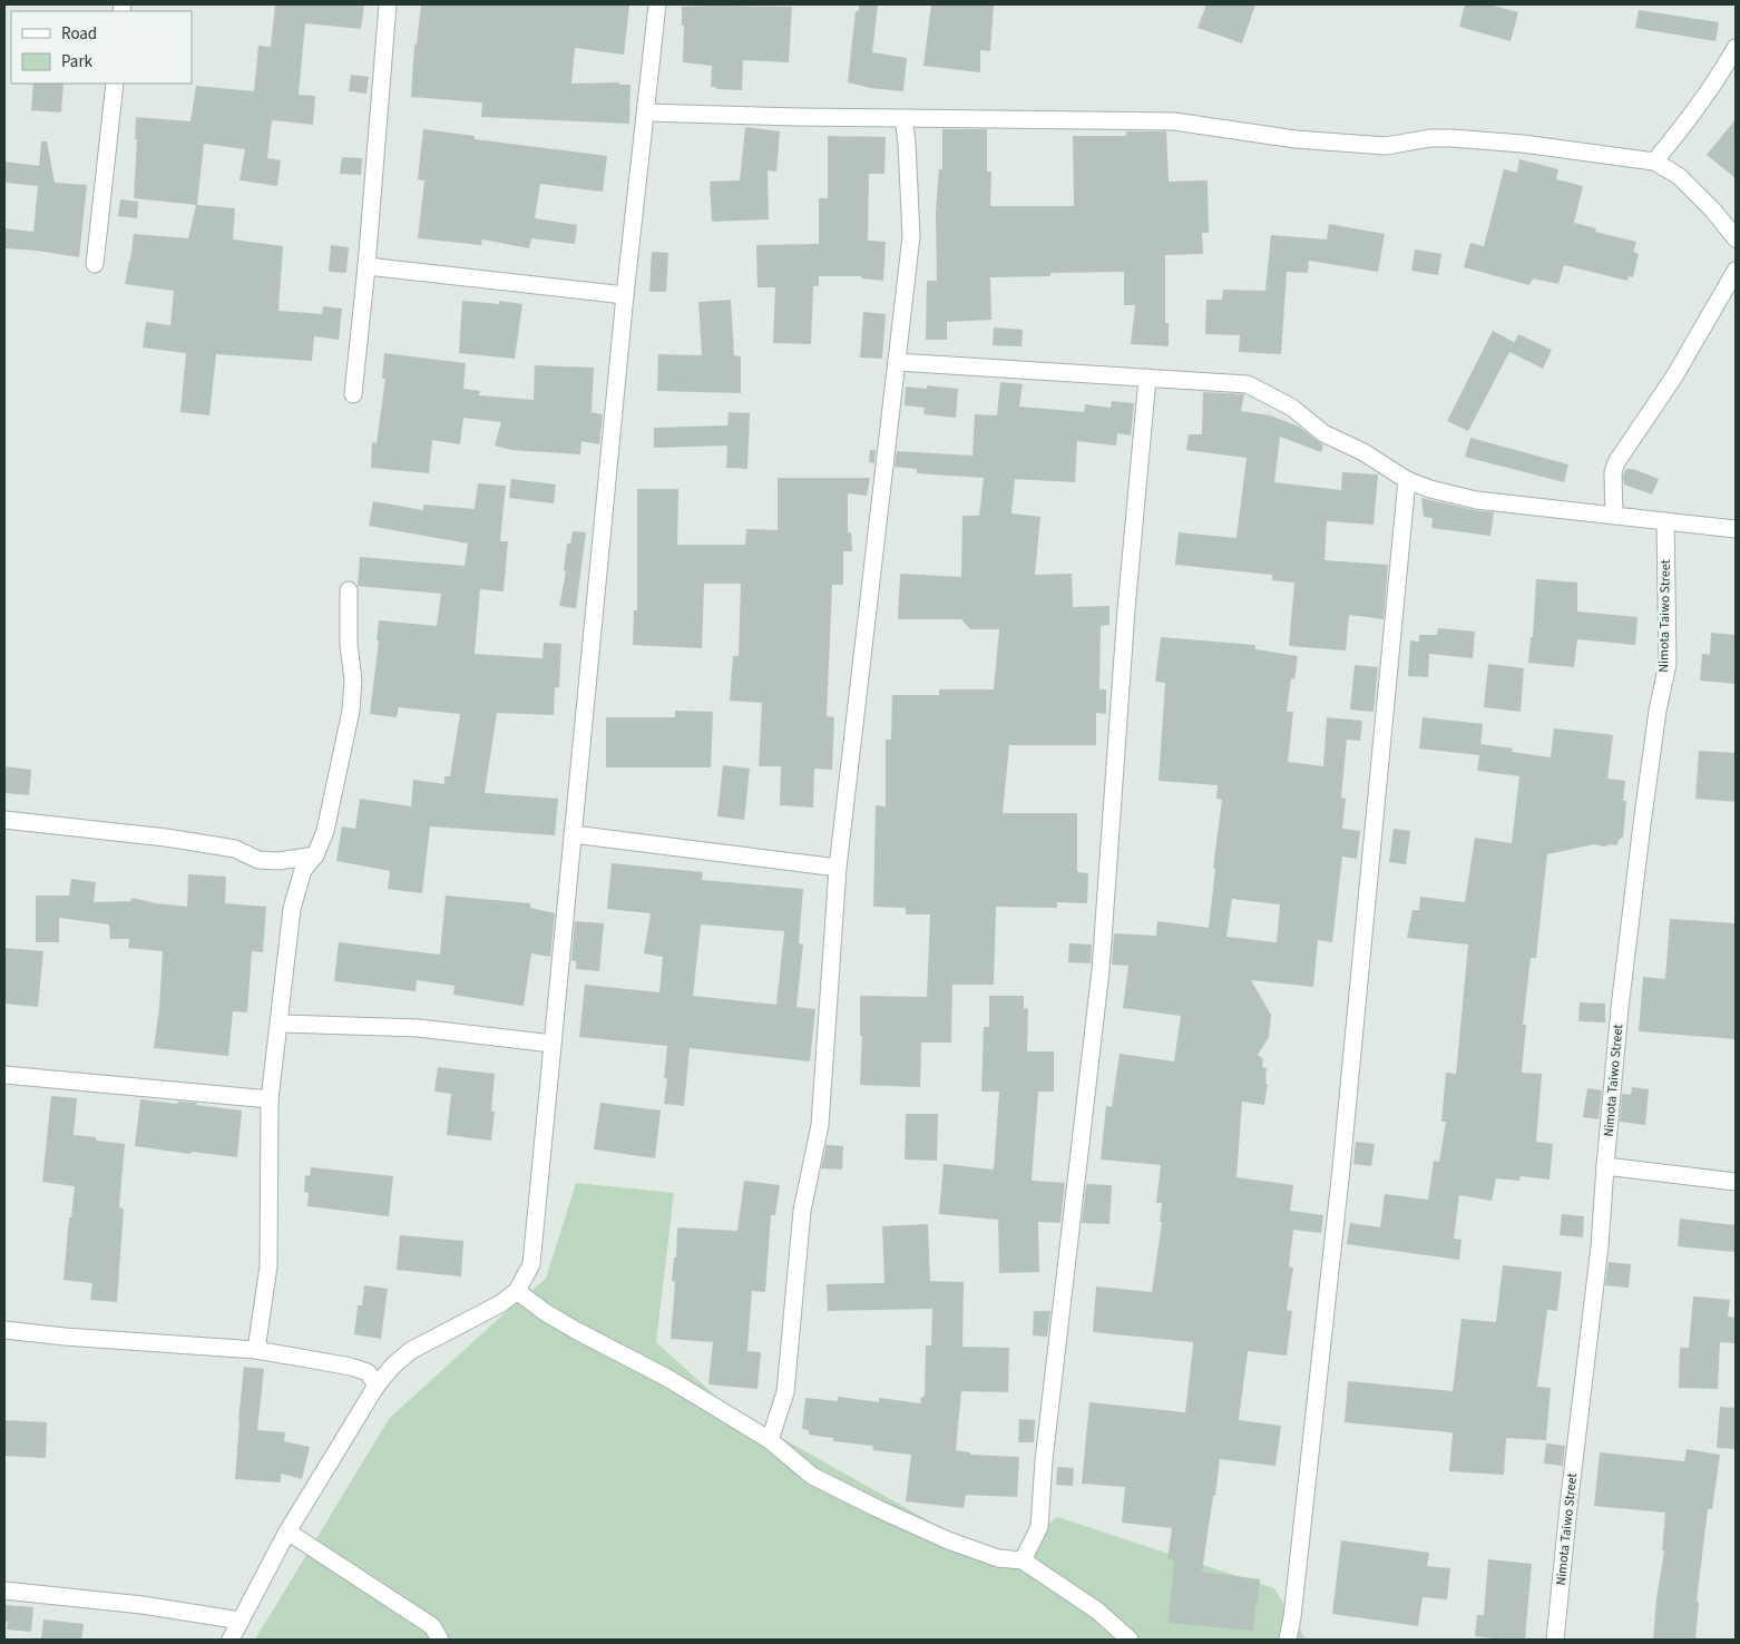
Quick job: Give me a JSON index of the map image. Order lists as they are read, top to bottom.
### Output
{
  "streets": {
    "street": ["Nimota Taiwo Street"]
  },
  "legend": ["Road", "Park"]
}
